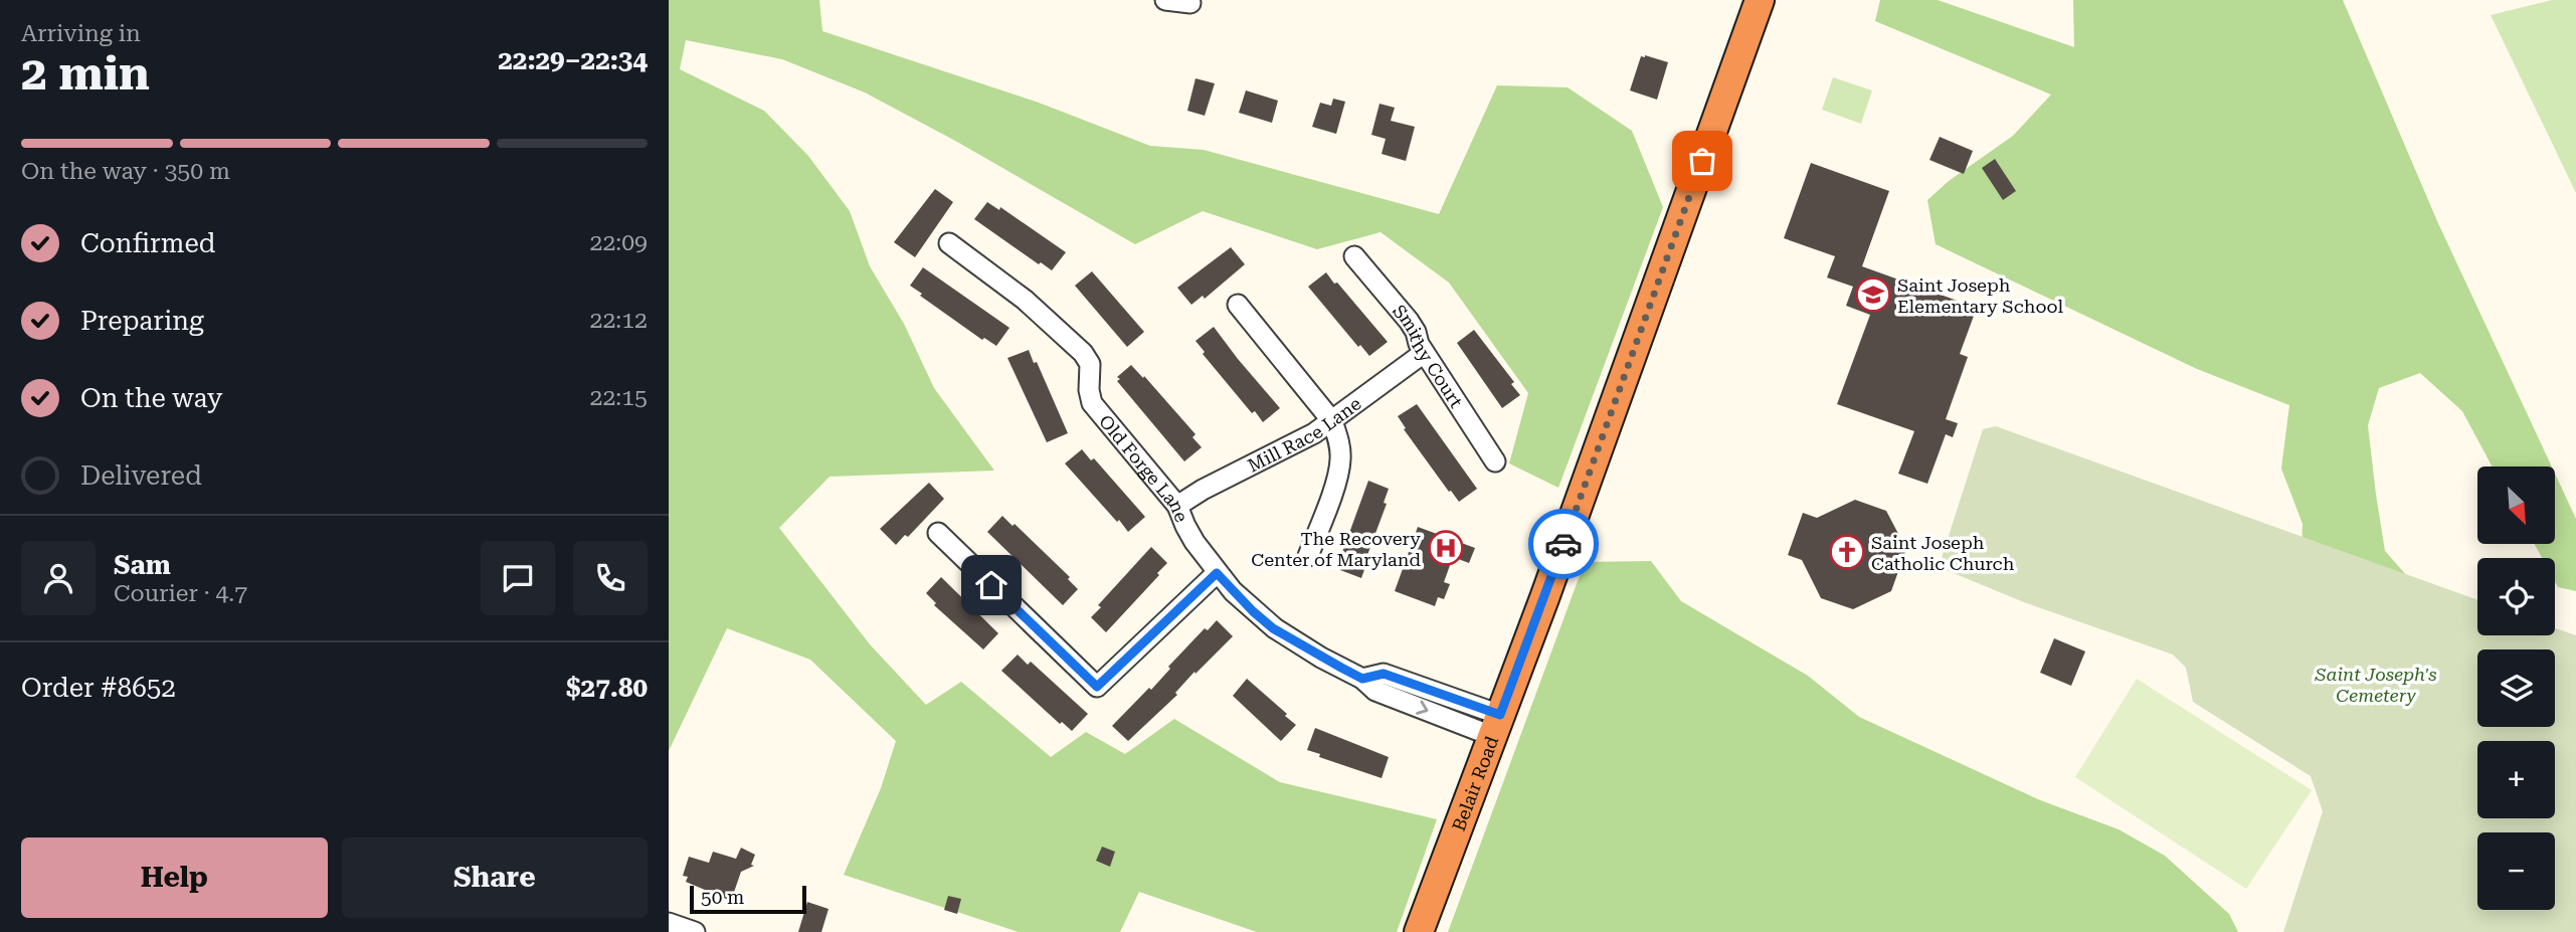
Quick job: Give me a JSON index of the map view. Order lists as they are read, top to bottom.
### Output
{
  "streets": {
    "highway": ["Belair Road"],
    "street": ["Smithy Court", "Mill Race Lane", "Old Forge Lane"]
  },
  "crossings": [
    ["Smithy Court", "Mill Race Lane"],
    ["Mill Race Lane", "Old Forge Lane"],
    ["Old Forge Lane", "Belair Road"]
  ],
  "parks": ["Saint Joseph's Cemetery"],
  "places": {
    "school or university": ["Saint Joseph Elementary School"],
    "hospital": ["The Recovery Center of Maryland"],
    "church": ["Saint Joseph Catholic Church"]
  },
  "scale_bar": "50 m",
  "north": "bottom right",
  "page": {
    "heading": ["2 min", "Arriving in", "22:29–22:34"],
    "panel": [
      "Sam",
      "Courier · 4.7",
      "Order #8652",
      "$27.80"
    ],
    "bar": "On the way · 350 m",
    "list": [
      ["Confirmed", "22:09"],
      ["Preparing", "22:12"],
      ["On the way", "22:15"],
      "Delivered"
    ],
    "map_buttons": ["+", "−"],
    "buttons": ["Help", "Share"],
    "scale": "50 m"
  }
}
